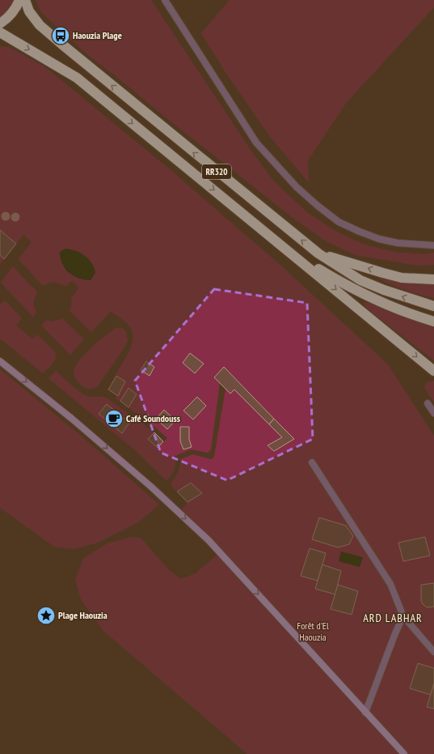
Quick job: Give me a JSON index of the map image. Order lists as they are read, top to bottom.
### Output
{
  "streets": {
    "highway": ["RR320"]
  },
  "districts": ["ARD LABHAR"],
  "parks": ["Forêt d'El Haouzia"],
  "places": {
    "bus stop": ["Haouzia Plage"],
    "cafe": ["Café Soundouss"],
    "place": ["Plage Haouzia"]
  }
}
